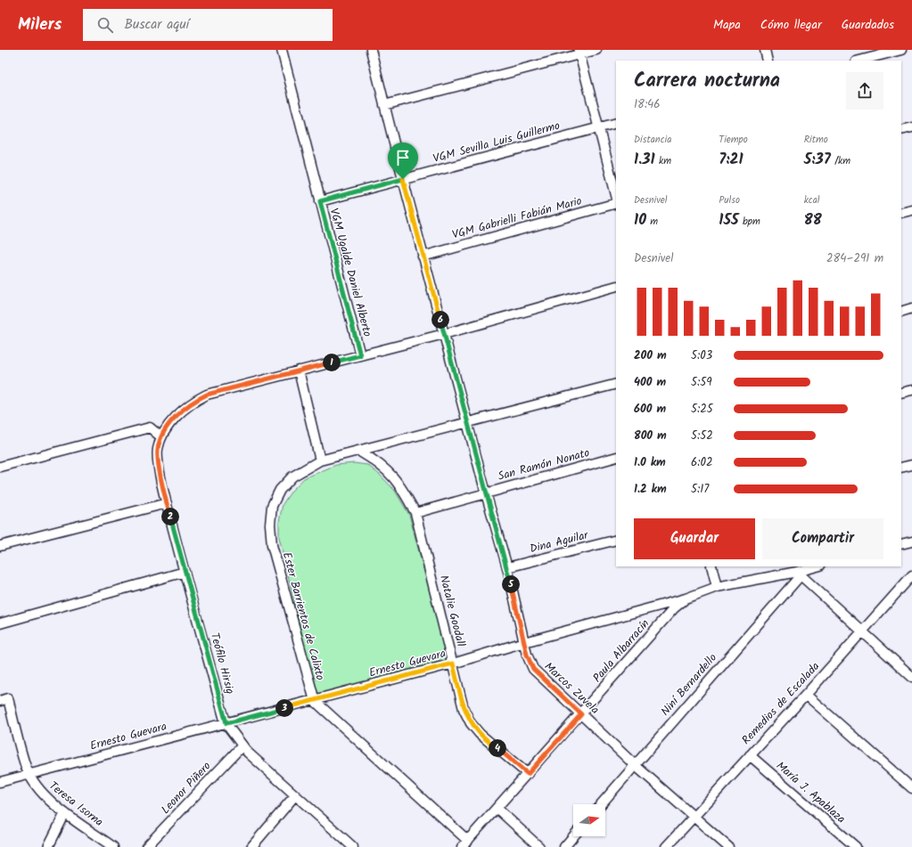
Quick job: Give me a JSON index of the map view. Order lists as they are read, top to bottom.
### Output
{
  "streets": {
    "street": [
      "VGM Sevilla Luis Guillermo",
      "VGM Gabrielli Fabián Mario",
      "VGM Ugalde Daniel Alberto",
      "San Ramón Nonato",
      "Dina Aguilar",
      "Natalie Goodall",
      "Ester Barrientos de Calixto",
      "Paula Albarracín",
      "Teófilo Hirsig",
      "Ernesto Guevara",
      "Niní Bernardello",
      "Marcos Zuvela",
      "Remedios de Escalada",
      "Leonor Piñero",
      "María J. Apablaza",
      "Teresa Isorna"
    ]
  },
  "crossings": [
    ["VGM Sevilla Luis Guillermo", "VGM Ugalde Daniel Alberto"],
    ["VGM Sevilla Luis Guillermo", "Marcos Zuvela"],
    ["VGM Gabrielli Fabián Mario", "Marcos Zuvela"],
    ["San Ramón Nonato", "Natalie Goodall"],
    ["San Ramón Nonato", "Marcos Zuvela"],
    ["Dina Aguilar", "Marcos Zuvela"],
    ["Natalie Goodall", "Ester Barrientos de Calixto"],
    ["Natalie Goodall", "Paula Albarracín"],
    ["Natalie Goodall", "Ernesto Guevara"],
    ["Ester Barrientos de Calixto", "Ernesto Guevara"],
    ["Ester Barrientos de Calixto", "Marcos Zuvela"],
    ["Paula Albarracín", "Ernesto Guevara"],
    ["Paula Albarracín", "Marcos Zuvela"],
    ["Teófilo Hirsig", "Ernesto Guevara"],
    ["Teófilo Hirsig", "Leonor Piñero"],
    ["Ernesto Guevara", "Niní Bernardello"],
    ["Ernesto Guevara", "Marcos Zuvela"],
    ["Ernesto Guevara", "Teresa Isorna"],
    ["Niní Bernardello", "Marcos Zuvela"],
    ["Marcos Zuvela", "Remedios de Escalada"],
    ["Remedios de Escalada", "María J. Apablaza"]
  ],
  "north": "right",
  "page": {
    "header": "Milers",
    "search": "Buscar aquí",
    "nav": ["Mapa", "Cómo llegar", "Guardados"],
    "heading": ["Carrera nocturna", "18:46"],
    "stats": [
      ["Distancia", "1.31 km"],
      ["Tiempo", "7:21"],
      ["Ritmo", "5:37 /km"],
      ["Desnivel", "10 m"],
      ["Pulso", "155 bpm"],
      ["kcal", "88"]
    ],
    "chart": ["Desnivel", "284–291 m"],
    "pins": [
      "6",
      "1",
      "2",
      "5",
      "3",
      "4"
    ],
    "list": [
      {
        "name": "200 m",
        "note": "5:03"
      },
      {
        "name": "400 m",
        "note": "5:59"
      },
      {
        "name": "600 m",
        "note": "5:25"
      },
      {
        "name": "800 m",
        "note": "5:52"
      },
      {
        "name": "1.0 km",
        "note": "6:02"
      },
      {
        "name": "1.2 km",
        "note": "5:17"
      }
    ],
    "buttons": ["Guardar", "Compartir"]
  }
}
